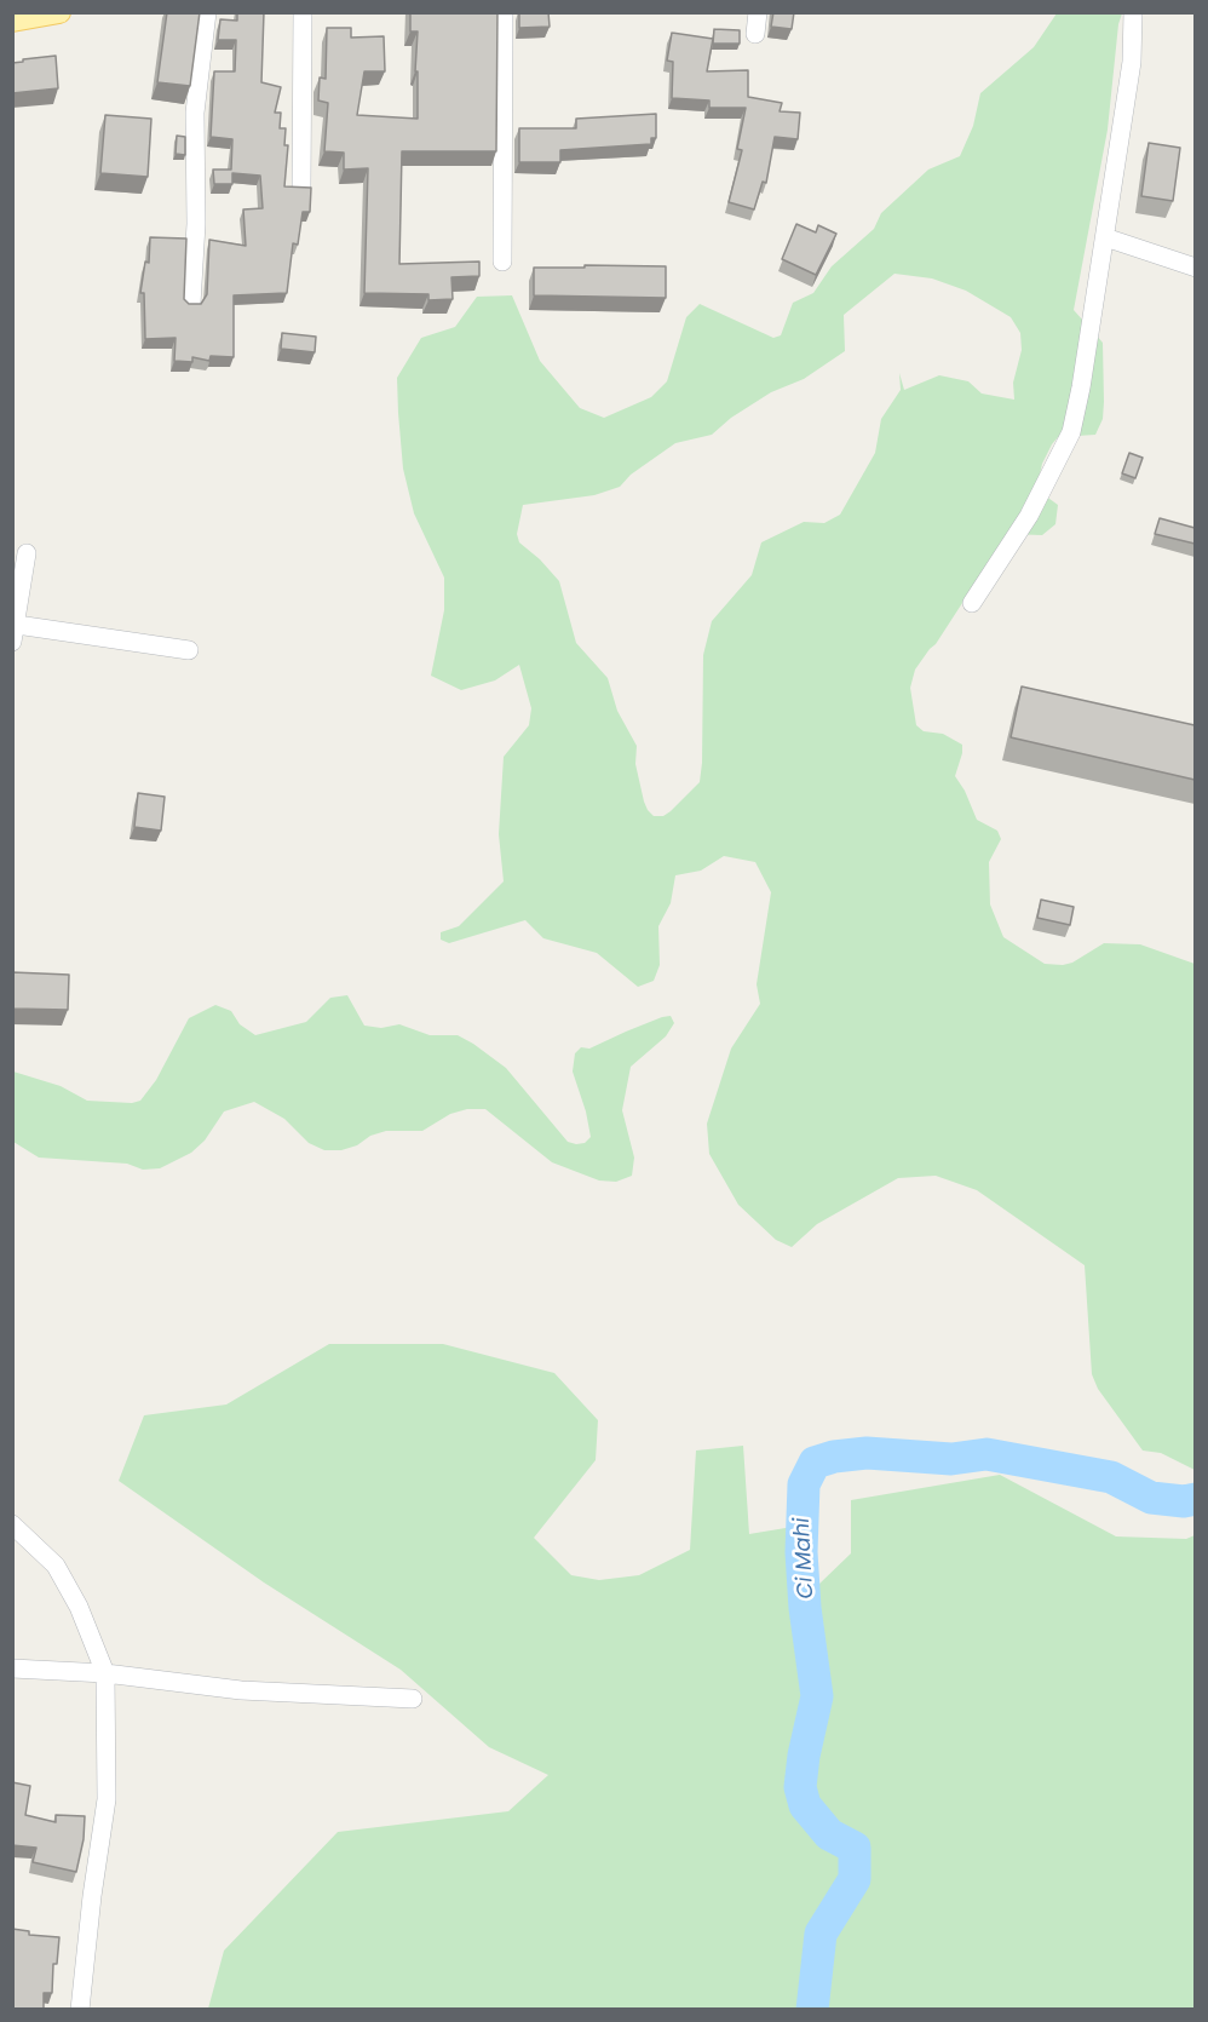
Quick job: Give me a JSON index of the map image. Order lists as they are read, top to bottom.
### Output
{
  "water": ["Ci Mahi"]
}
